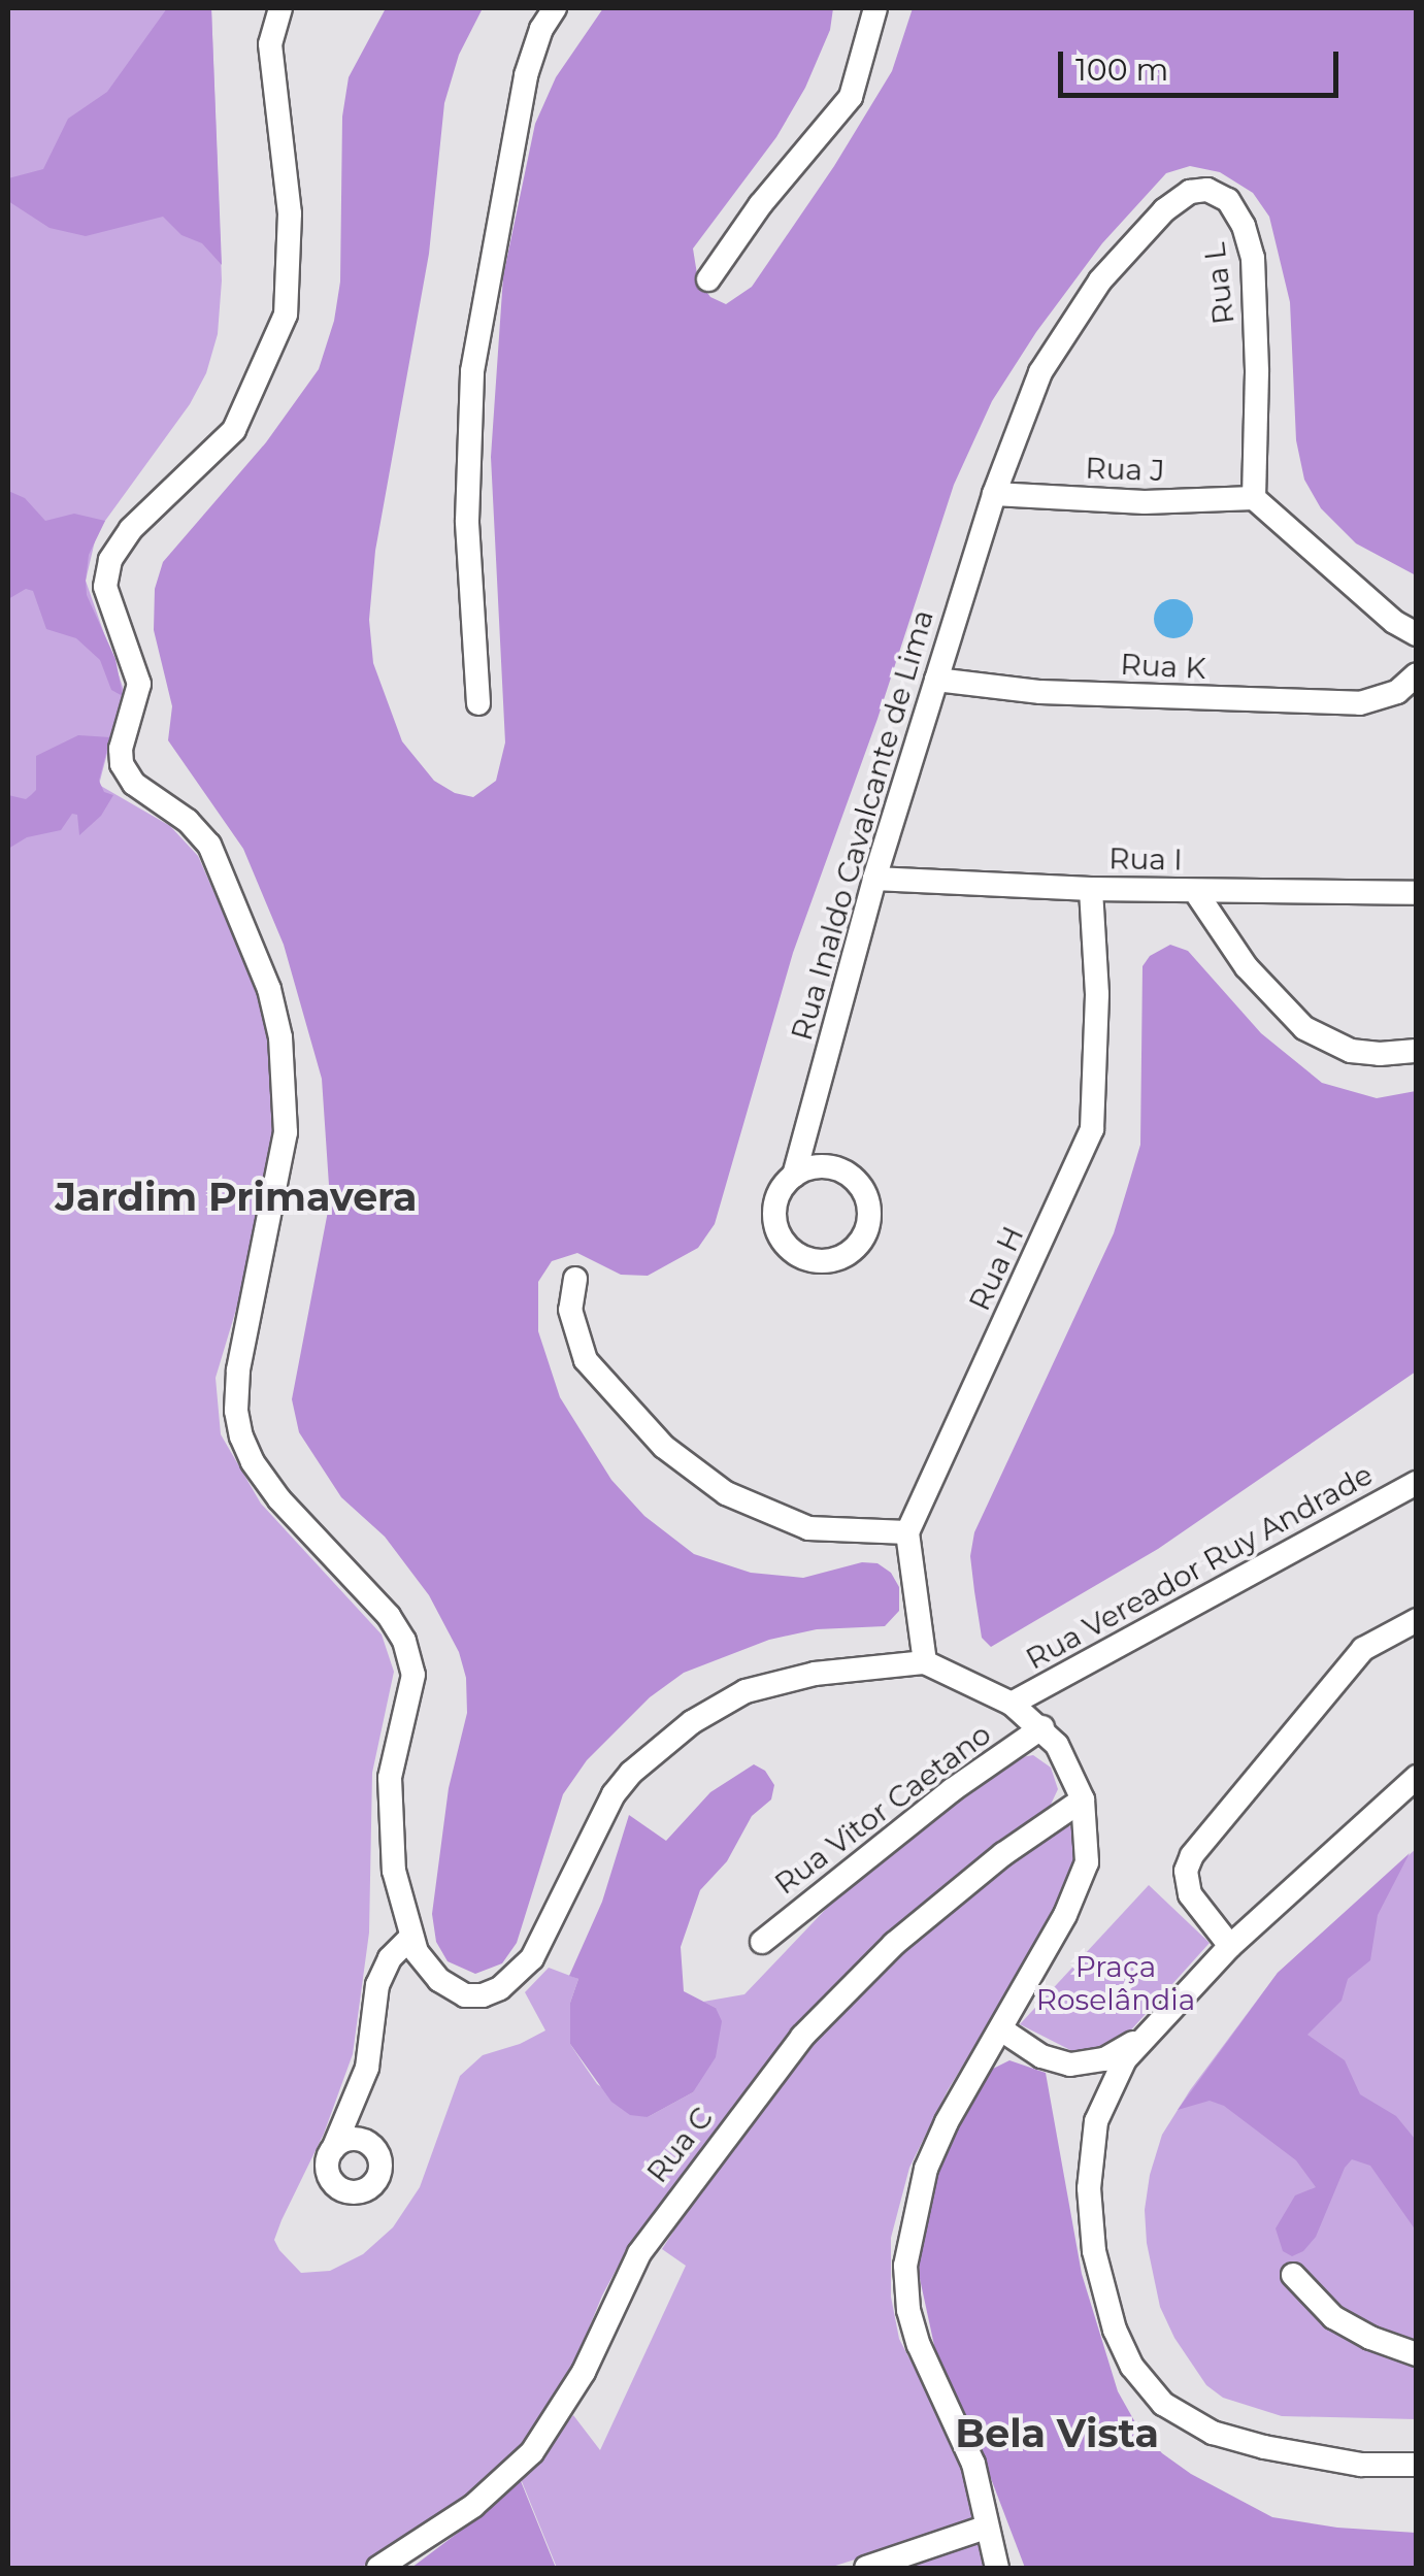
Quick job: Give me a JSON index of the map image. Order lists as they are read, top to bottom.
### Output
{
  "streets": {
    "street": [
      "Rua L",
      "Rua J",
      "Rua K",
      "Rua Inaldo Cavalcante de Lima",
      "Rua I",
      "Rua H",
      "Rua Vereador Ruy Andrade",
      "Rua Vitor Caetano",
      "Rua C"
    ]
  },
  "crossings": [
    ["Rua L", "Rua J"],
    ["Rua L", "Rua Inaldo Cavalcante de Lima"],
    ["Rua J", "Rua Inaldo Cavalcante de Lima"],
    ["Rua K", "Rua Inaldo Cavalcante de Lima"],
    ["Rua Inaldo Cavalcante de Lima", "Rua I"],
    ["Rua I", "Rua H"]
  ],
  "districts": ["Jardim Primavera", "Bela Vista"],
  "parks": ["Praça Roselândia"],
  "scale_bar": "100 m"
}
